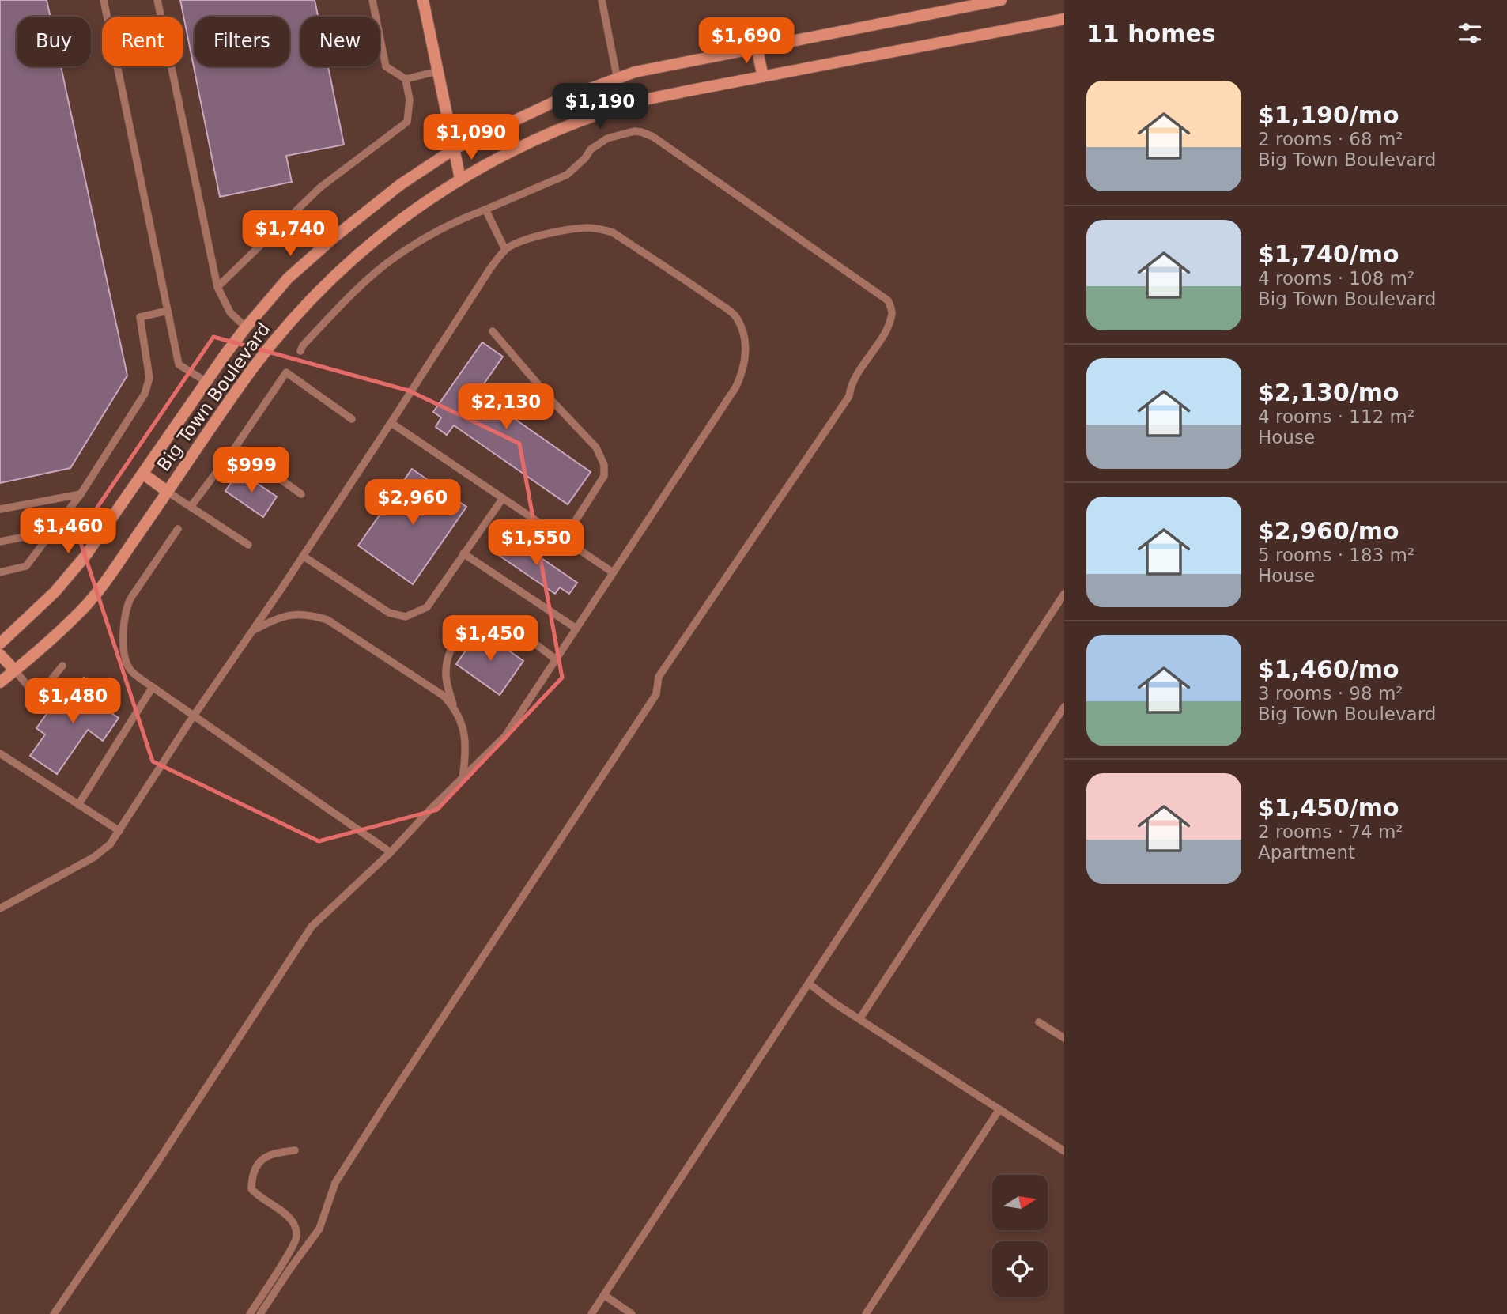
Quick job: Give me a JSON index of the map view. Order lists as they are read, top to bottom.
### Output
{
  "streets": {
    "main road": ["Big Town Boulevard"]
  },
  "north": "right",
  "page": {
    "heading": "11 homes",
    "chip": [
      "Buy",
      "Rent",
      "Filters",
      "New"
    ],
    "price": [
      "$1,690",
      "$1,190",
      "$1,090",
      "$1,740",
      "$2,130",
      "$999",
      "$2,960",
      "$1,460",
      "$1,550",
      "$1,450",
      "$1,480"
    ],
    "list": [
      {
        "name": "$1,190/mo",
        "note": "2 rooms · 68 m² · Big Town Boulevard"
      },
      {
        "name": "$1,740/mo",
        "note": "4 rooms · 108 m² · Big Town Boulevard"
      },
      {
        "name": "$2,130/mo",
        "note": "4 rooms · 112 m² · House"
      },
      {
        "name": "$2,960/mo",
        "note": "5 rooms · 183 m² · House"
      },
      {
        "name": "$1,460/mo",
        "note": "3 rooms · 98 m² · Big Town Boulevard"
      },
      {
        "name": "$1,450/mo",
        "note": "2 rooms · 74 m² · Apartment"
      }
    ]
  }
}
